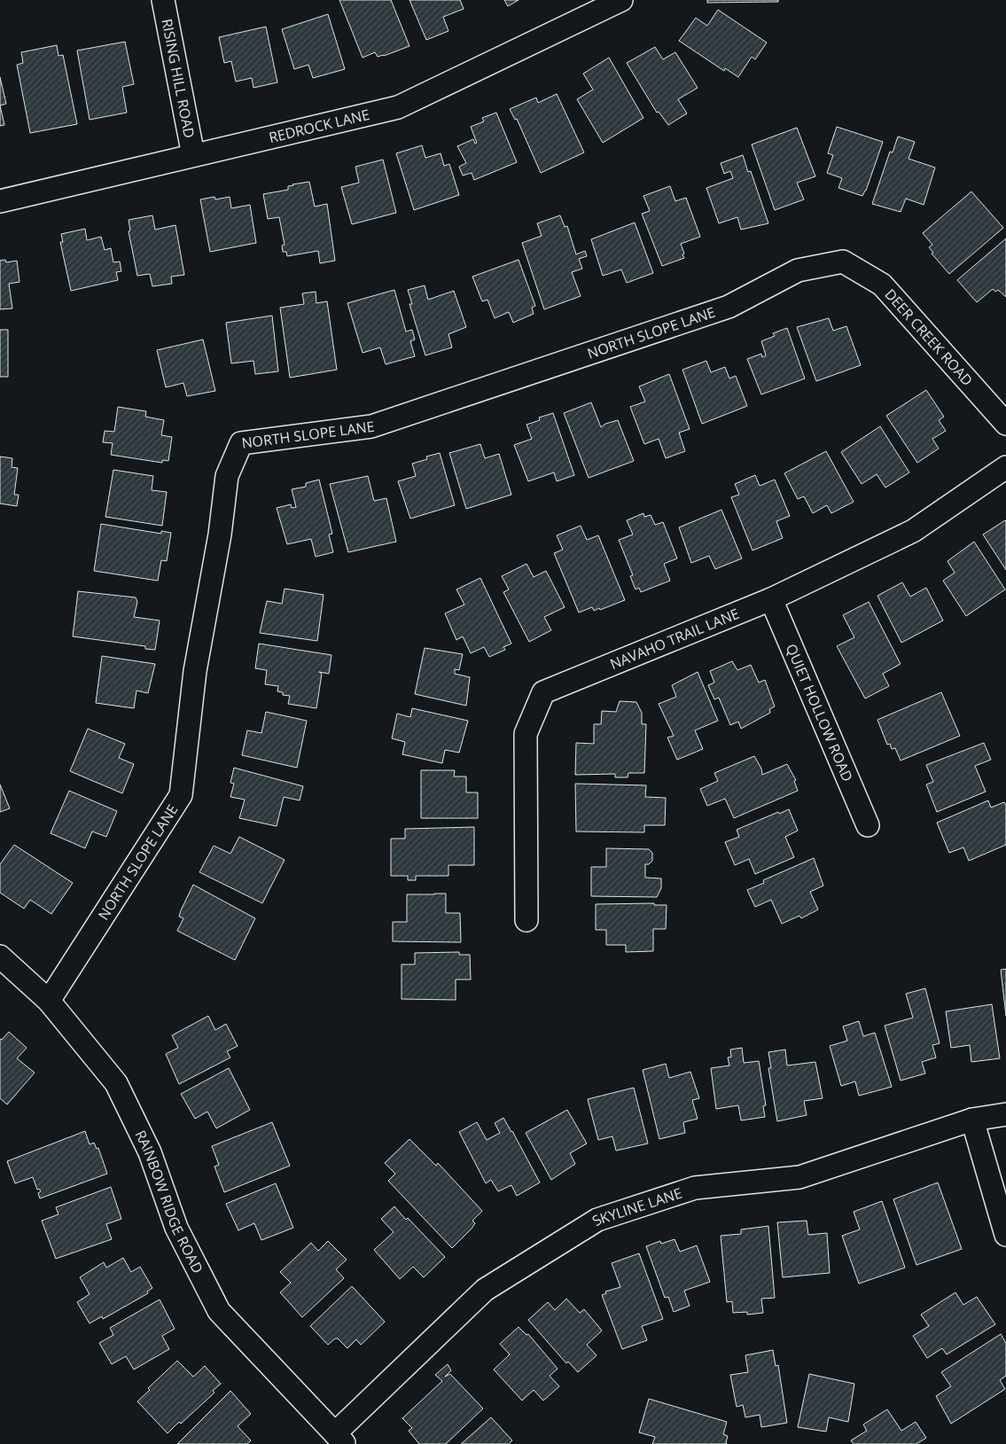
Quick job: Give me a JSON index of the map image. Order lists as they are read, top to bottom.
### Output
{
  "streets": {
    "street": [
      "RISING HILL ROAD",
      "REDROCK LANE",
      "NORTH SLOPE LANE",
      "DEER CREEK ROAD",
      "NAVAHO TRAIL LANE",
      "QUIET HOLLOW ROAD",
      "RAINBOW RIDGE ROAD",
      "SKYLINE LANE"
    ]
  },
  "crossings": [
    ["RISING HILL ROAD", "REDROCK LANE"],
    ["NORTH SLOPE LANE", "DEER CREEK ROAD"],
    ["NORTH SLOPE LANE", "RAINBOW RIDGE ROAD"],
    ["NAVAHO TRAIL LANE", "QUIET HOLLOW ROAD"],
    ["RAINBOW RIDGE ROAD", "SKYLINE LANE"]
  ]
}
